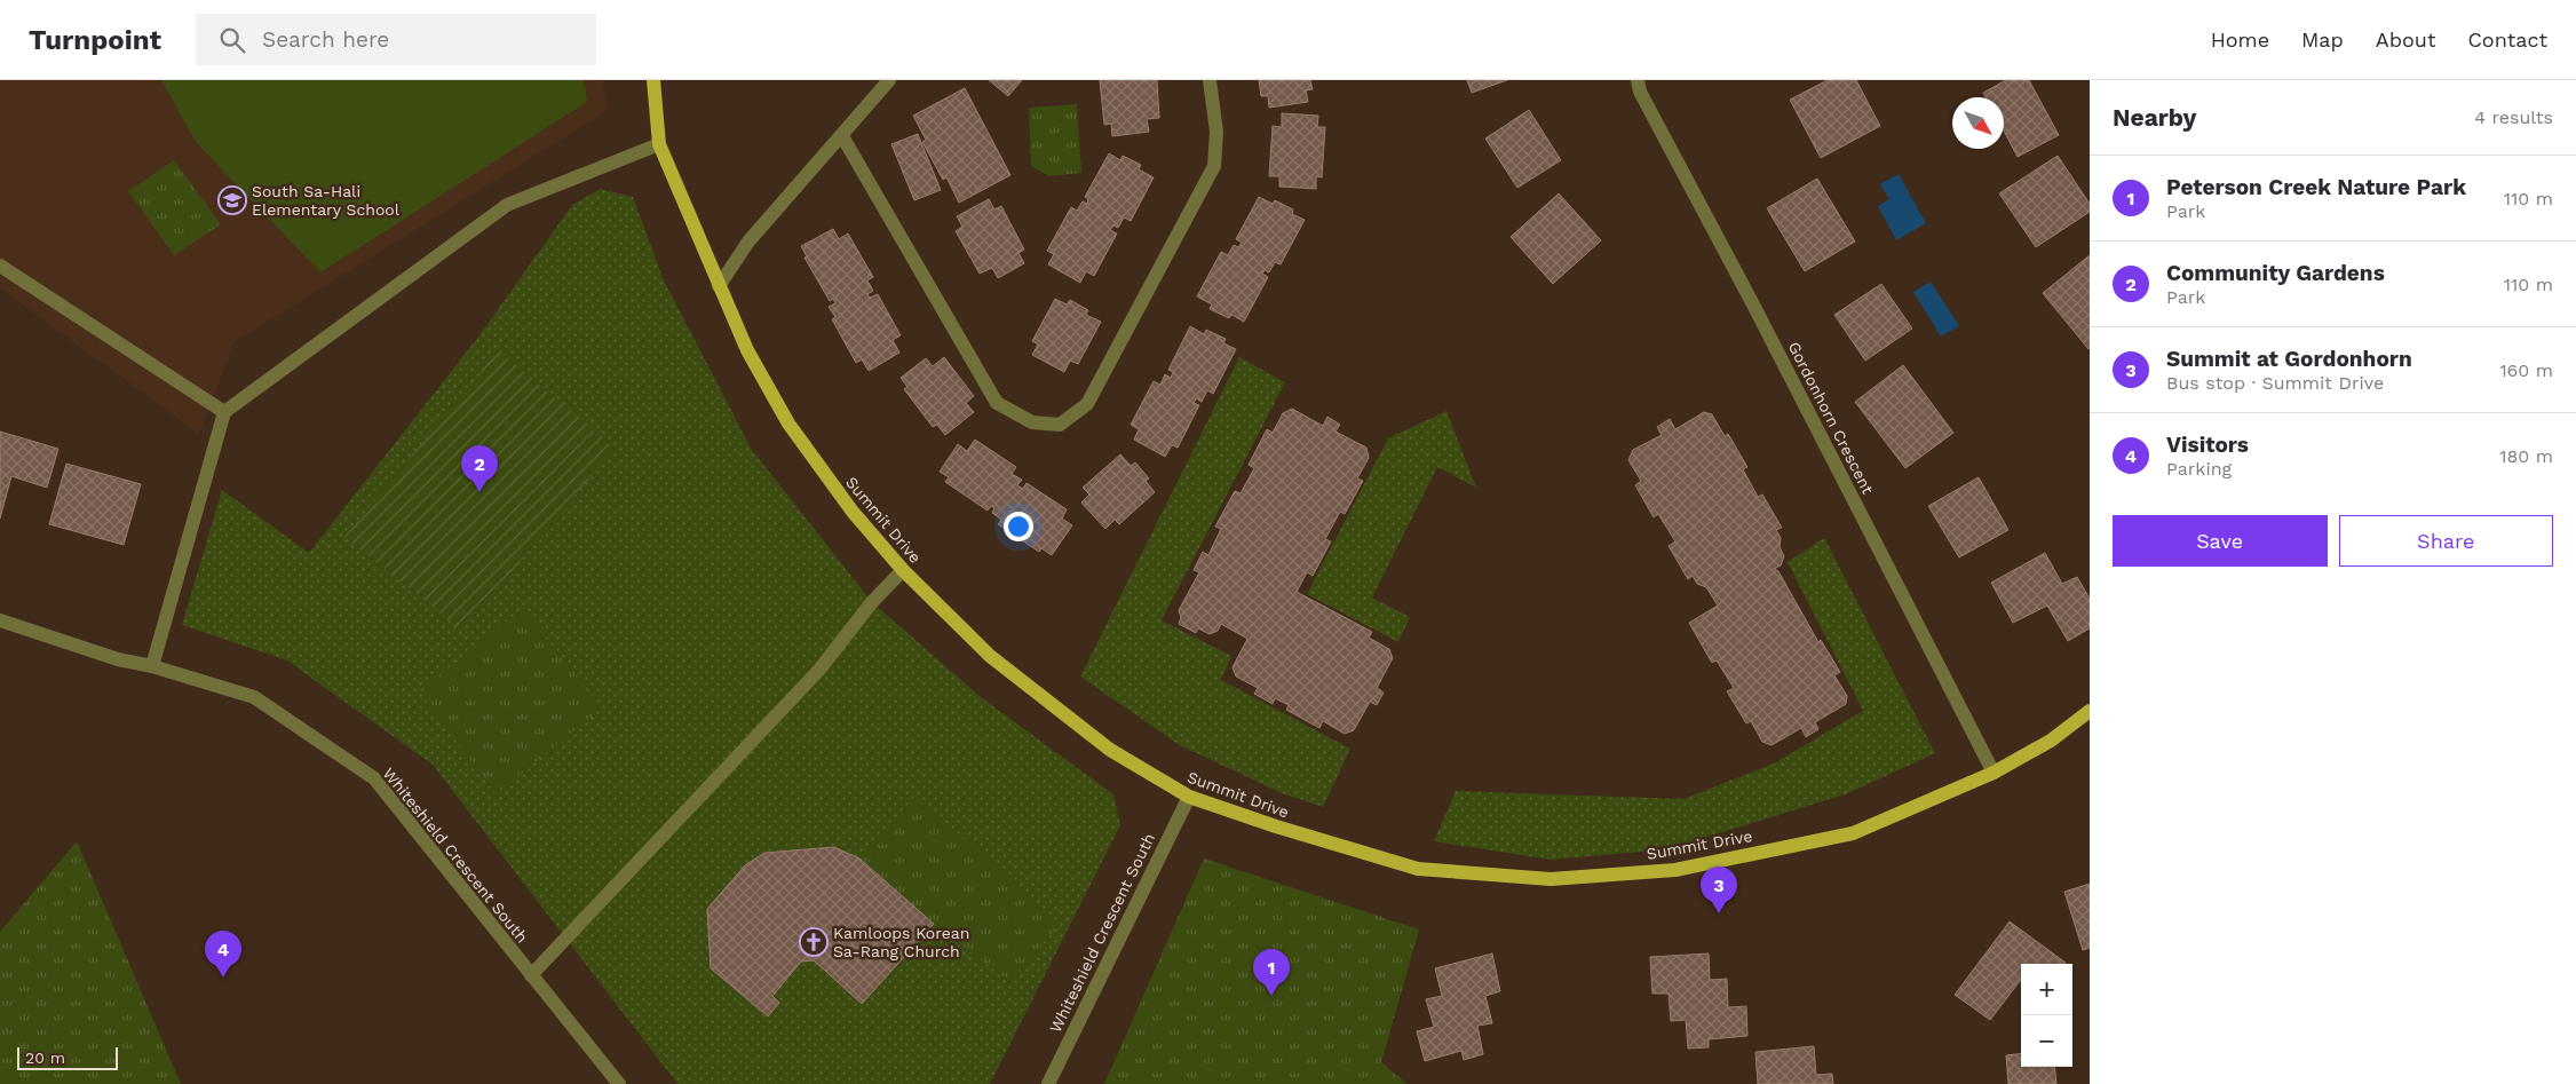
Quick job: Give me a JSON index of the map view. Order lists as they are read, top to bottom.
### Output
{
  "streets": {
    "main road": ["Summit Drive"],
    "street": ["Gordonhorn Crescent", "Whiteshield Crescent South"]
  },
  "crossings": [
    ["Gordonhorn Crescent", "Summit Drive"],
    ["Summit Drive", "Whiteshield Crescent South"]
  ],
  "places": {
    "school or university": ["South Sa-Hali Elementary School"],
    "church": ["Kamloops Korean Sa-Rang Church"]
  },
  "scale_bar": "20 m",
  "north": "bottom right",
  "page": {
    "header": "Turnpoint",
    "search": "Search here",
    "nav": [
      "Home",
      "Map",
      "About",
      "Contact"
    ],
    "heading": ["Nearby", "4 results"],
    "list": [
      {
        "mark": "1",
        "name": "Peterson Creek Nature Park",
        "note": "Park",
        "value": "110 m"
      },
      {
        "mark": "2",
        "name": "Community Gardens",
        "note": "Park",
        "value": "110 m"
      },
      {
        "mark": "3",
        "name": "Summit at Gordonhorn",
        "note": "Bus stop · Summit Drive",
        "value": "160 m"
      },
      {
        "mark": "4",
        "name": "Visitors",
        "note": "Parking",
        "value": "180 m"
      }
    ],
    "pins": [
      "2",
      "3",
      "4",
      "1"
    ],
    "buttons": ["Save", "Share"],
    "map_buttons": ["+", "−"],
    "scale": "20 m"
  }
}
